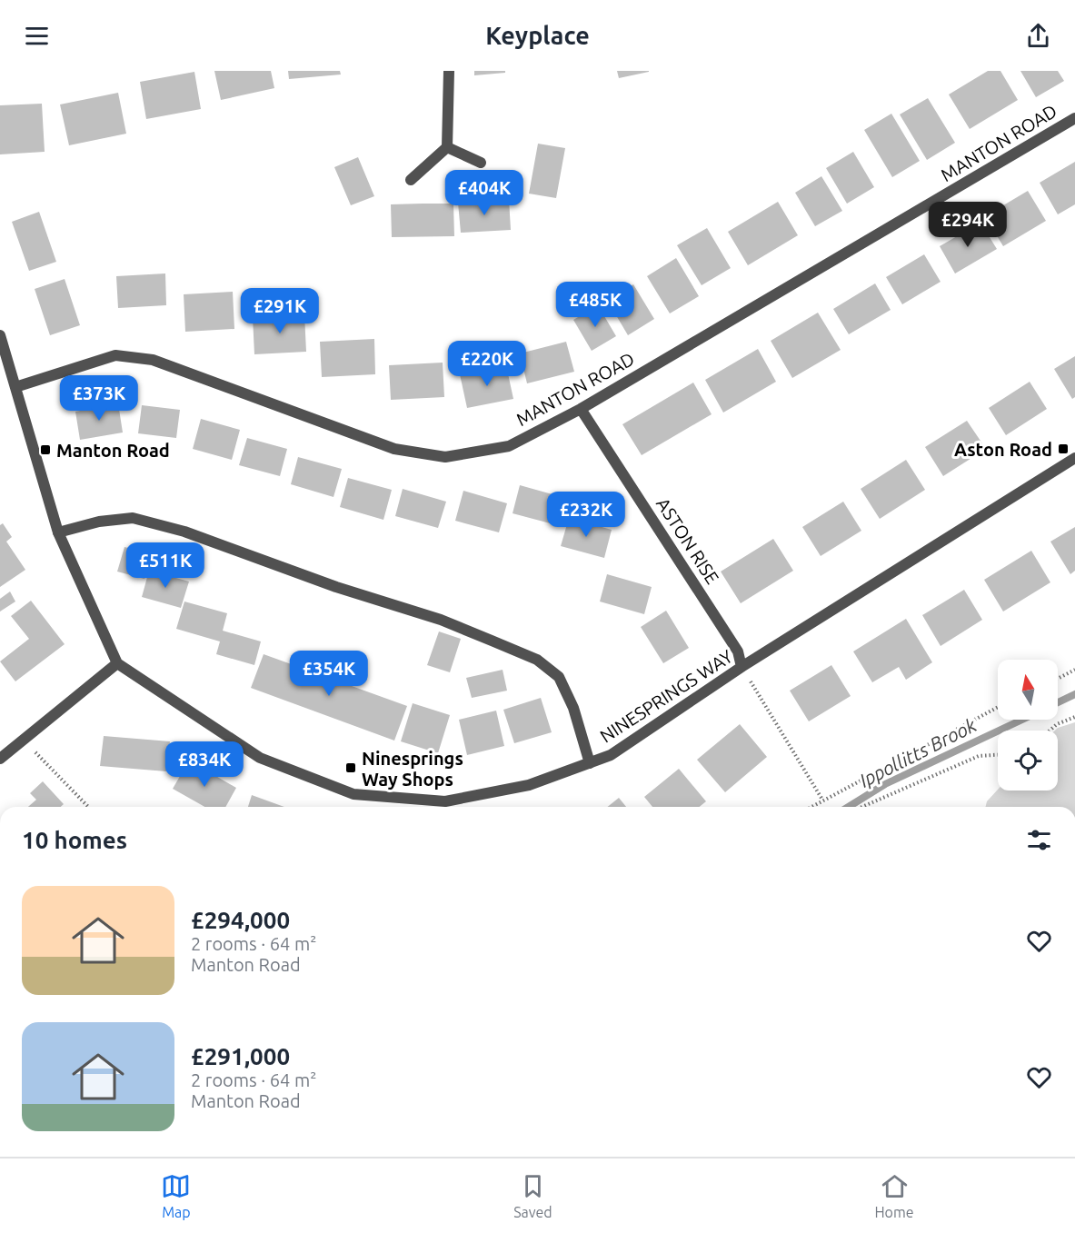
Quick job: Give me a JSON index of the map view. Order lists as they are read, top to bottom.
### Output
{
  "streets": {
    "street": ["MANTON ROAD", "ASTON RISE", "NINESPRINGS WAY"]
  },
  "crossings": [
    ["MANTON ROAD", "ASTON RISE"],
    ["ASTON RISE", "NINESPRINGS WAY"]
  ],
  "water": ["Ippollitts Brook"],
  "places": {
    "transit": ["Aston Road", "Manton Road", "Ninesprings Way Shops"]
  },
  "north": "top",
  "page": {
    "header": "Keyplace",
    "price": [
      "£404K",
      "£294K",
      "£485K",
      "£291K",
      "£220K",
      "£373K",
      "£232K",
      "£511K",
      "£354K",
      "£834K"
    ],
    "heading": "10 homes",
    "list": [
      {
        "name": "£294,000",
        "note": "2 rooms · 64 m² · Manton Road"
      },
      {
        "name": "£291,000",
        "note": "2 rooms · 64 m² · Manton Road"
      }
    ],
    "tabs": ["Map", "Saved", "Home"]
  }
}
